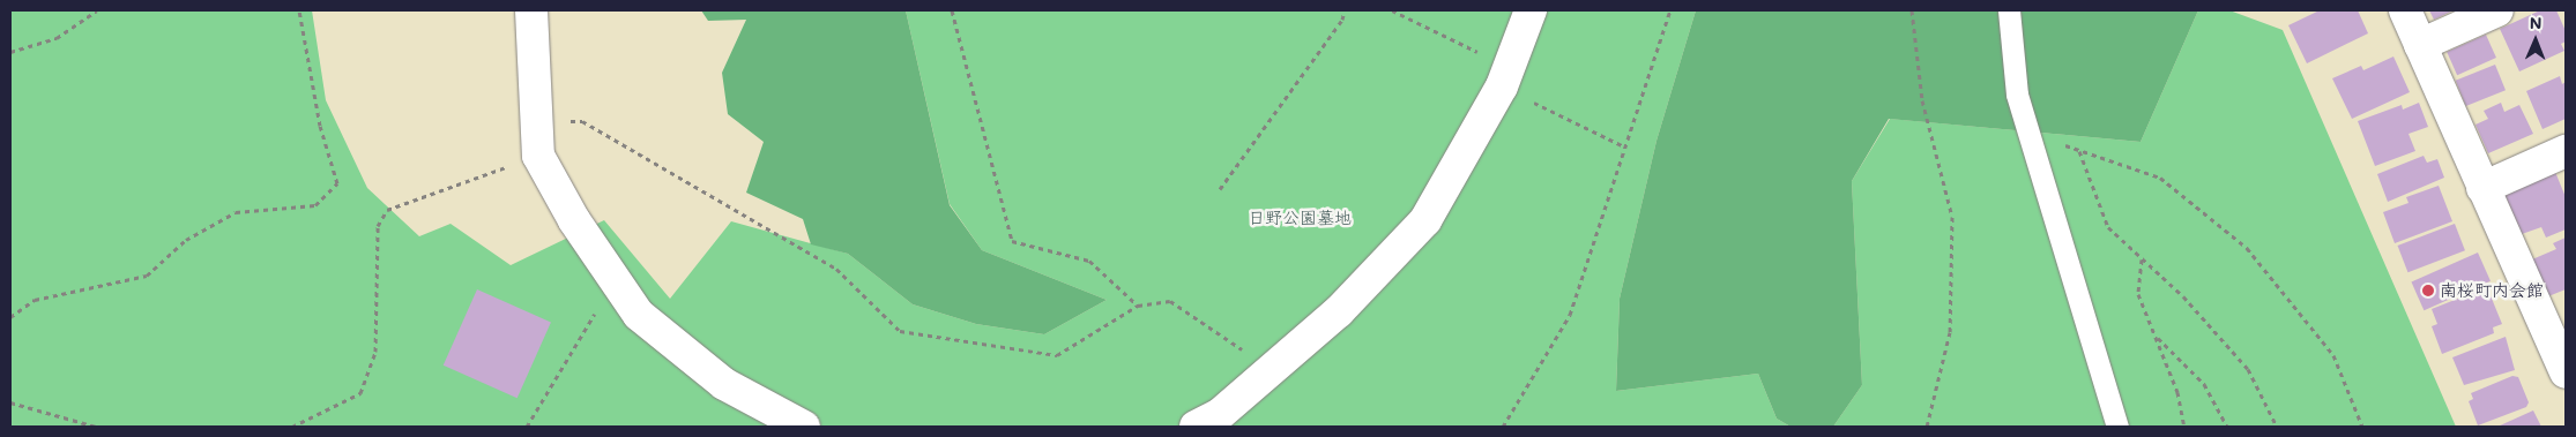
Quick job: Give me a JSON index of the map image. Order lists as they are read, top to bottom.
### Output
{
  "parks": ["日野公園墓地"],
  "places": ["南桜町内会館"],
  "north": "top"
}
